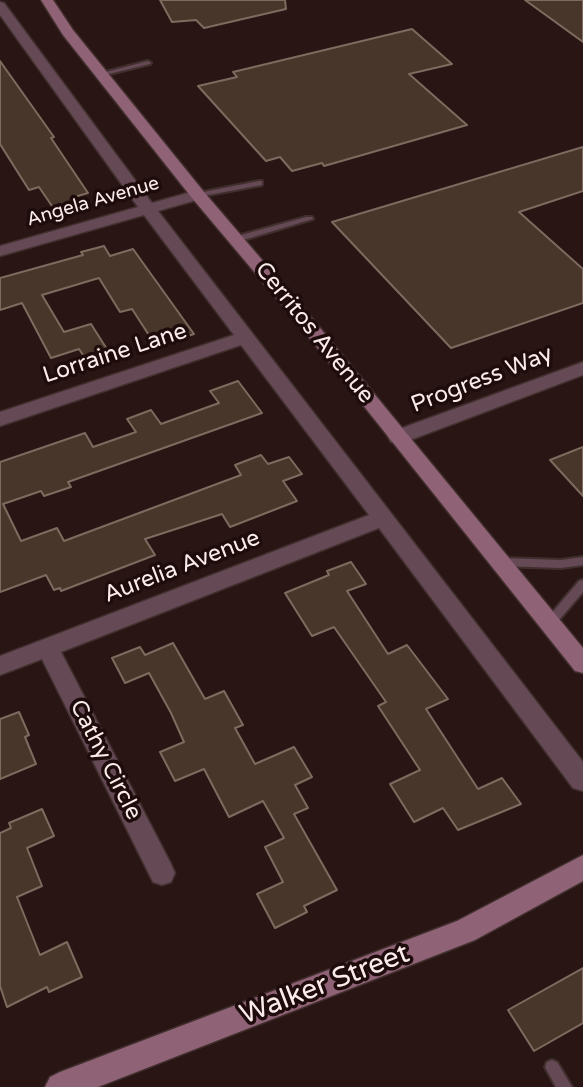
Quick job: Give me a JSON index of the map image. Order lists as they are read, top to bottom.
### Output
{
  "streets": {
    "main road": ["Cerritos Avenue", "Walker Street"],
    "street": [
      "Angela Avenue",
      "Lorraine Lane",
      "Progress Way",
      "Aurelia Avenue",
      "Cathy Circle"
    ]
  },
  "crossings": [
    ["Angela Avenue", "Cerritos Avenue"],
    ["Cerritos Avenue", "Progress Way"],
    ["Aurelia Avenue", "Cathy Circle"]
  ]
}
